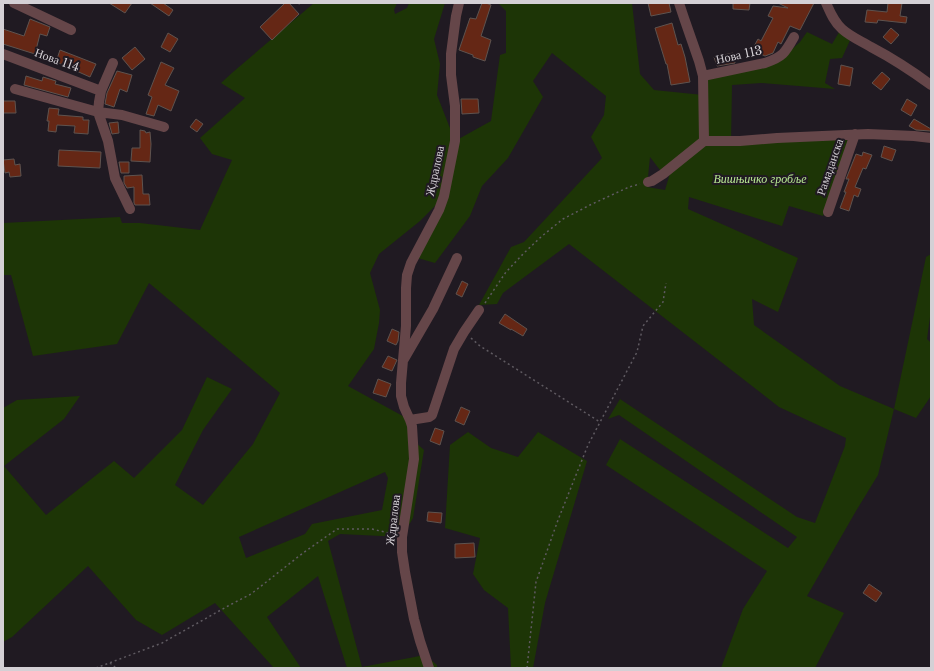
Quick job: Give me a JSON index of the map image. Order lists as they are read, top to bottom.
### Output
{
  "streets": {
    "street": [
      "Нова 113",
      "Нова 114",
      "Рамаданска",
      "Ждралова"
    ]
  },
  "parks": ["Вишњичко гробље"]
}
